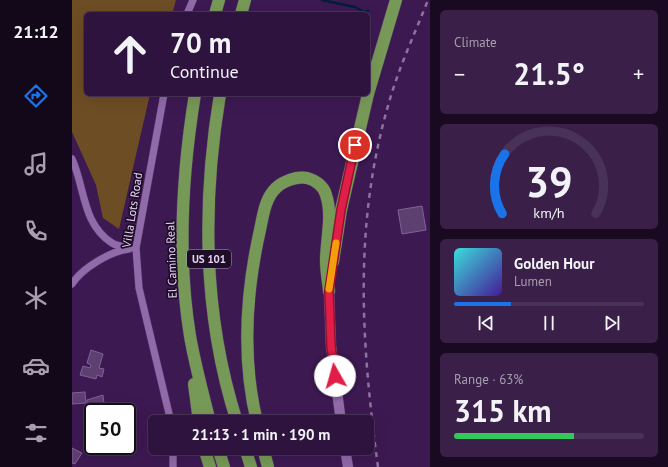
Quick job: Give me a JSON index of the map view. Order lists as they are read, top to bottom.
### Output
{
  "streets": {
    "highway": ["US 101", "El Camino Real"],
    "street": ["Villa Lots Road"]
  },
  "page": {
    "tabs": "21:12",
    "tile": [
      "Climate",
      ["Range · 63%", "315 km"]
    ],
    "turn": ["70 m", "Continue"],
    "heat": ["−", "21.5°", "+"],
    "song": ["Golden Hour", "Lumen"],
    "limit": "50",
    "trip": "21:13 · 1 min · 190 m",
    "gauge": ["39", "km/h"]
  }
}
